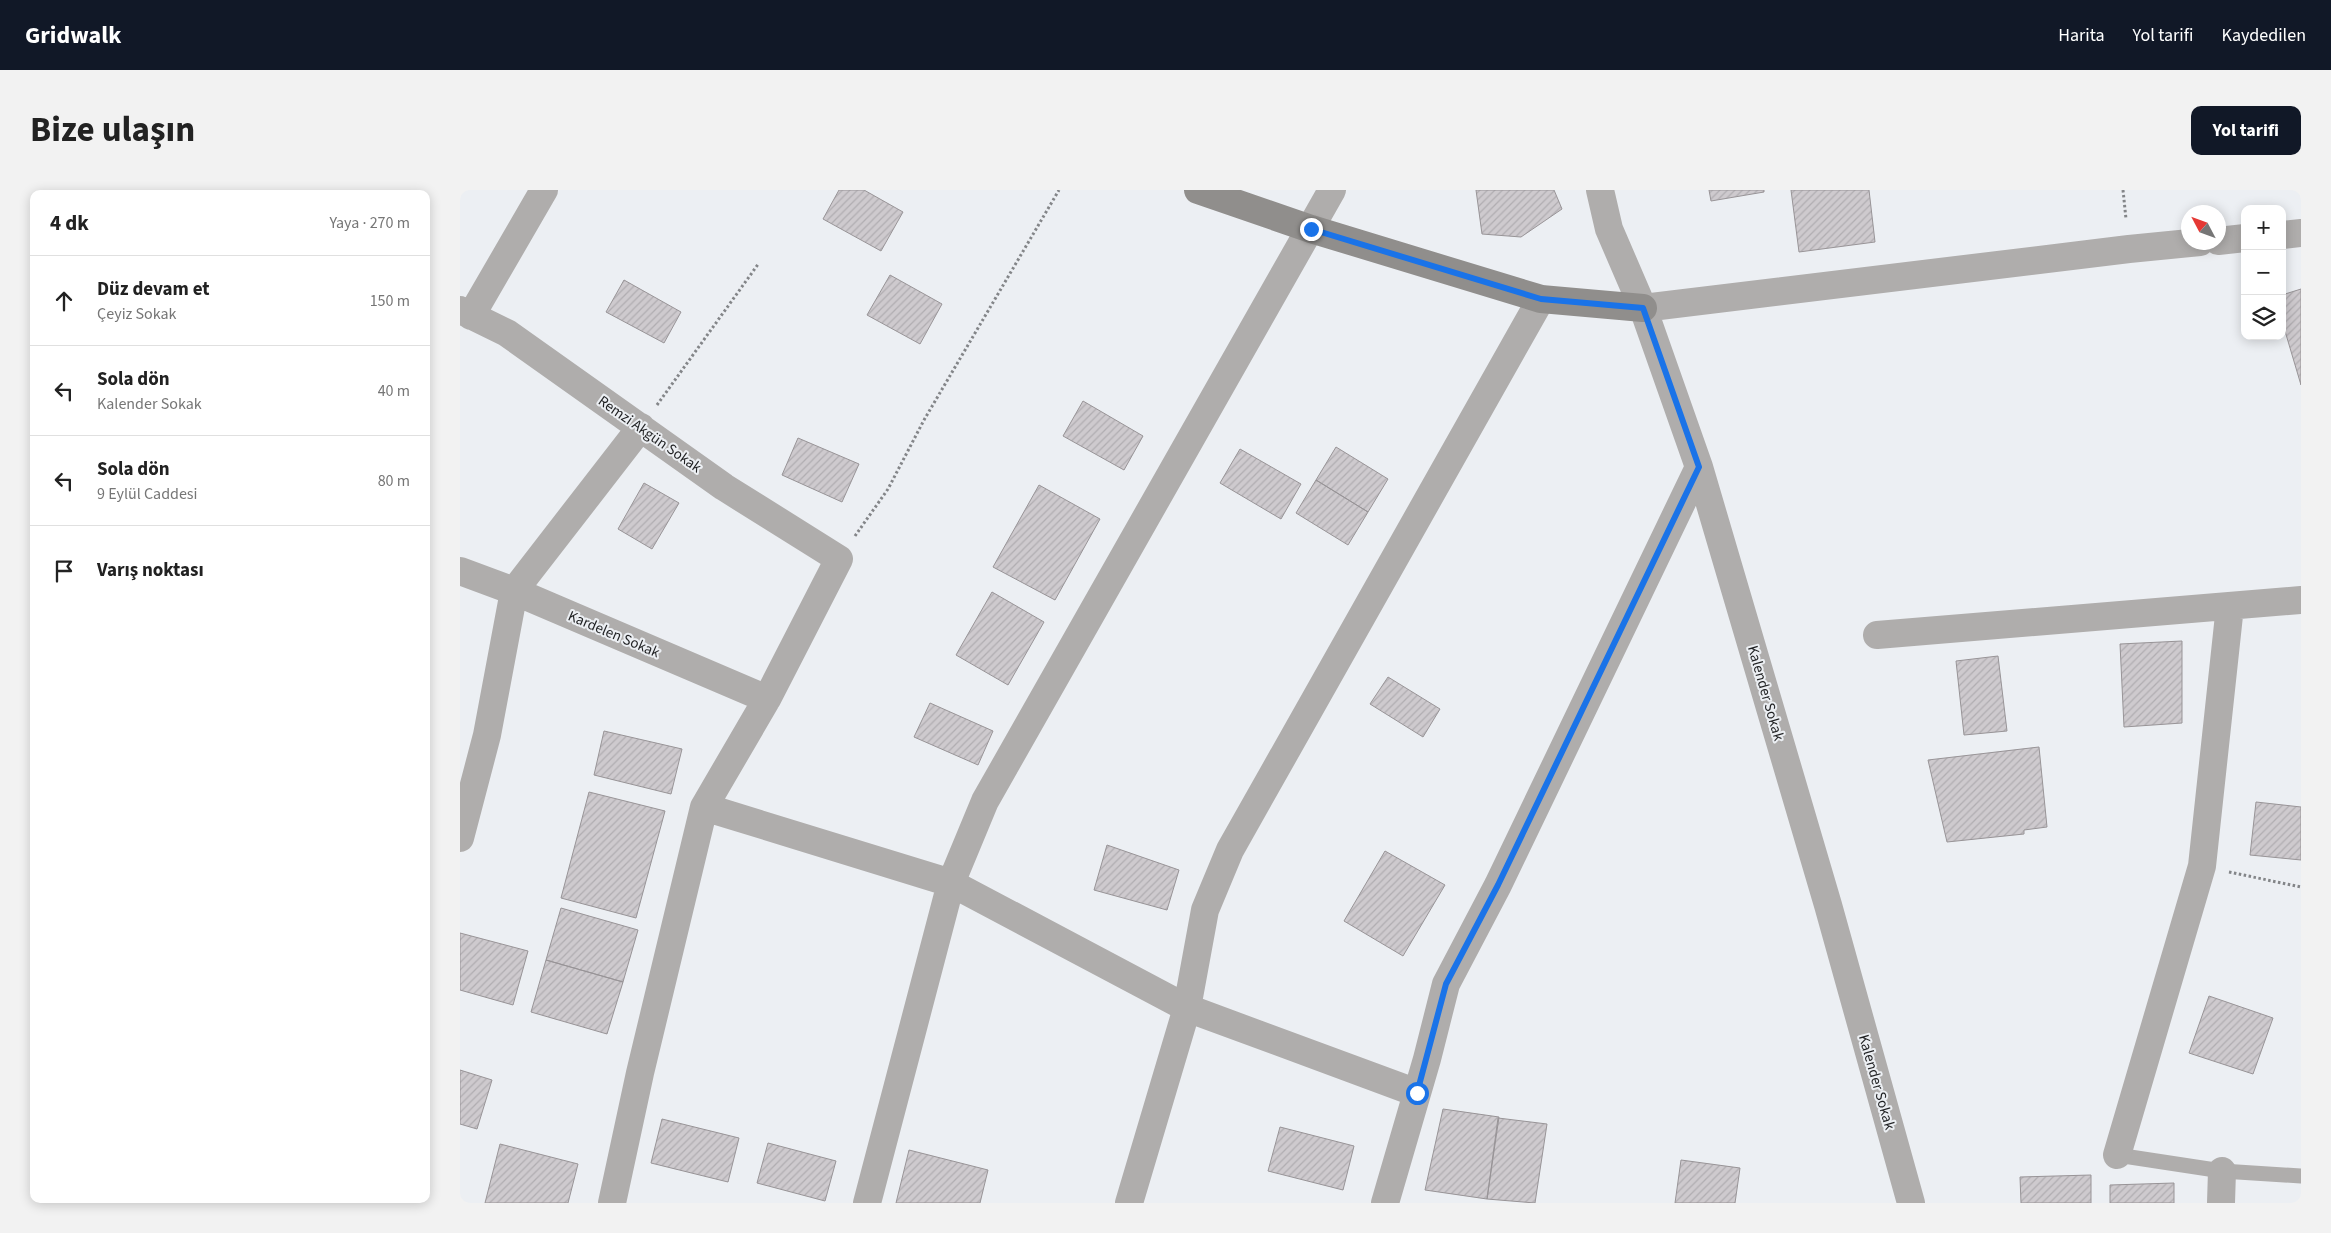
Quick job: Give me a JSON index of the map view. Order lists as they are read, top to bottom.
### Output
{
  "streets": {
    "street": ["Remzi Akgün Sokak", "Kardelen Sokak", "Kalender Sokak"]
  },
  "north": "top left",
  "page": {
    "header": "Gridwalk",
    "nav": ["Harita", "Yol tarifi", "Kaydedilen"],
    "title": "Bize ulaşın",
    "buttons": "Yol tarifi",
    "heading": ["4 dk", "Yaya · 270 m"],
    "map_buttons": ["+", "−"],
    "list": [
      ["Düz devam et", "Çeyiz Sokak", "150 m"],
      ["Sola dön", "Kalender Sokak", "40 m"],
      ["Sola dön", "9 Eylül Caddesi", "80 m"],
      "Varış noktası"
    ]
  }
}
